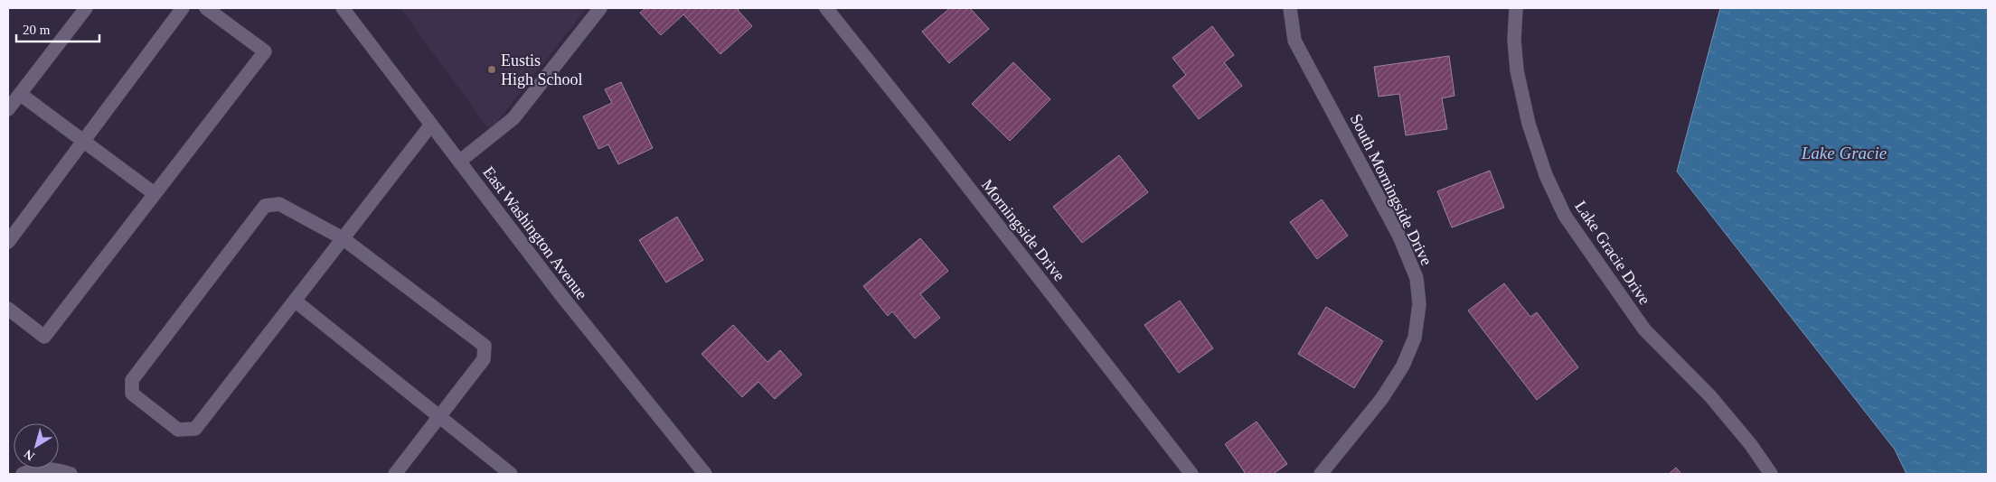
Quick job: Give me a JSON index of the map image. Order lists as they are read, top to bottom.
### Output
{
  "streets": {
    "street": [
      "South Morningside Drive",
      "Morningside Drive",
      "East Washington Avenue",
      "Lake Gracie Drive"
    ]
  },
  "water": ["Lake Gracie"],
  "places": ["Eustis High School"],
  "scale_bar": "20 m",
  "north": "bottom left"
}
